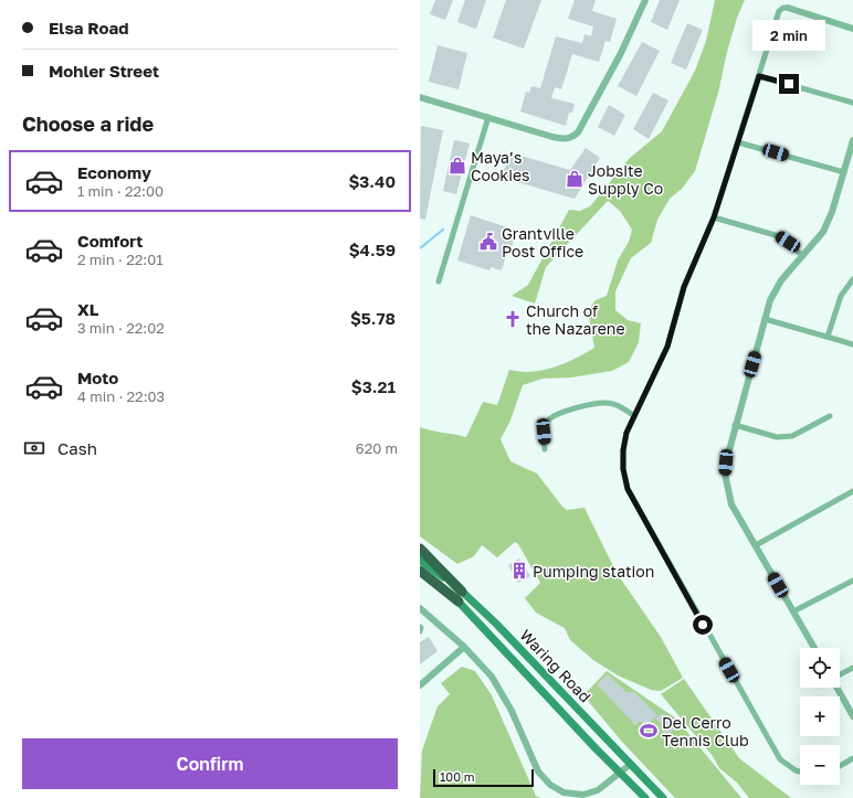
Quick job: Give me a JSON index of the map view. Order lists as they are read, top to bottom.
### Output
{
  "streets": {
    "main road": ["Waring Road"]
  },
  "places": {
    "shop": ["Maya’s Cookies", "Jobsite Supply Co"],
    "public building": ["Grantville Post Office"],
    "church": ["Church of the Nazarene"],
    "building": ["Pumping station"],
    "sports": ["Del Cerro Tennis Club"]
  },
  "scale_bar": "100 m",
  "page": {
    "banner": ["Elsa Road", "Mohler Street"],
    "bubble": "2 min",
    "heading": "Choose a ride",
    "list": [
      {
        "name": "Economy",
        "note": "1 min · 22:00",
        "value": "$3.40"
      },
      {
        "name": "Comfort",
        "note": "2 min · 22:01",
        "value": "$4.59"
      },
      {
        "name": "XL",
        "note": "3 min · 22:02",
        "value": "$5.78"
      },
      {
        "name": "Moto",
        "note": "4 min · 22:03",
        "value": "$3.21"
      }
    ],
    "pay": ["Cash", "620 m"],
    "map_buttons": ["+", "−"],
    "buttons": "Confirm",
    "scale": "100 m"
  }
}
